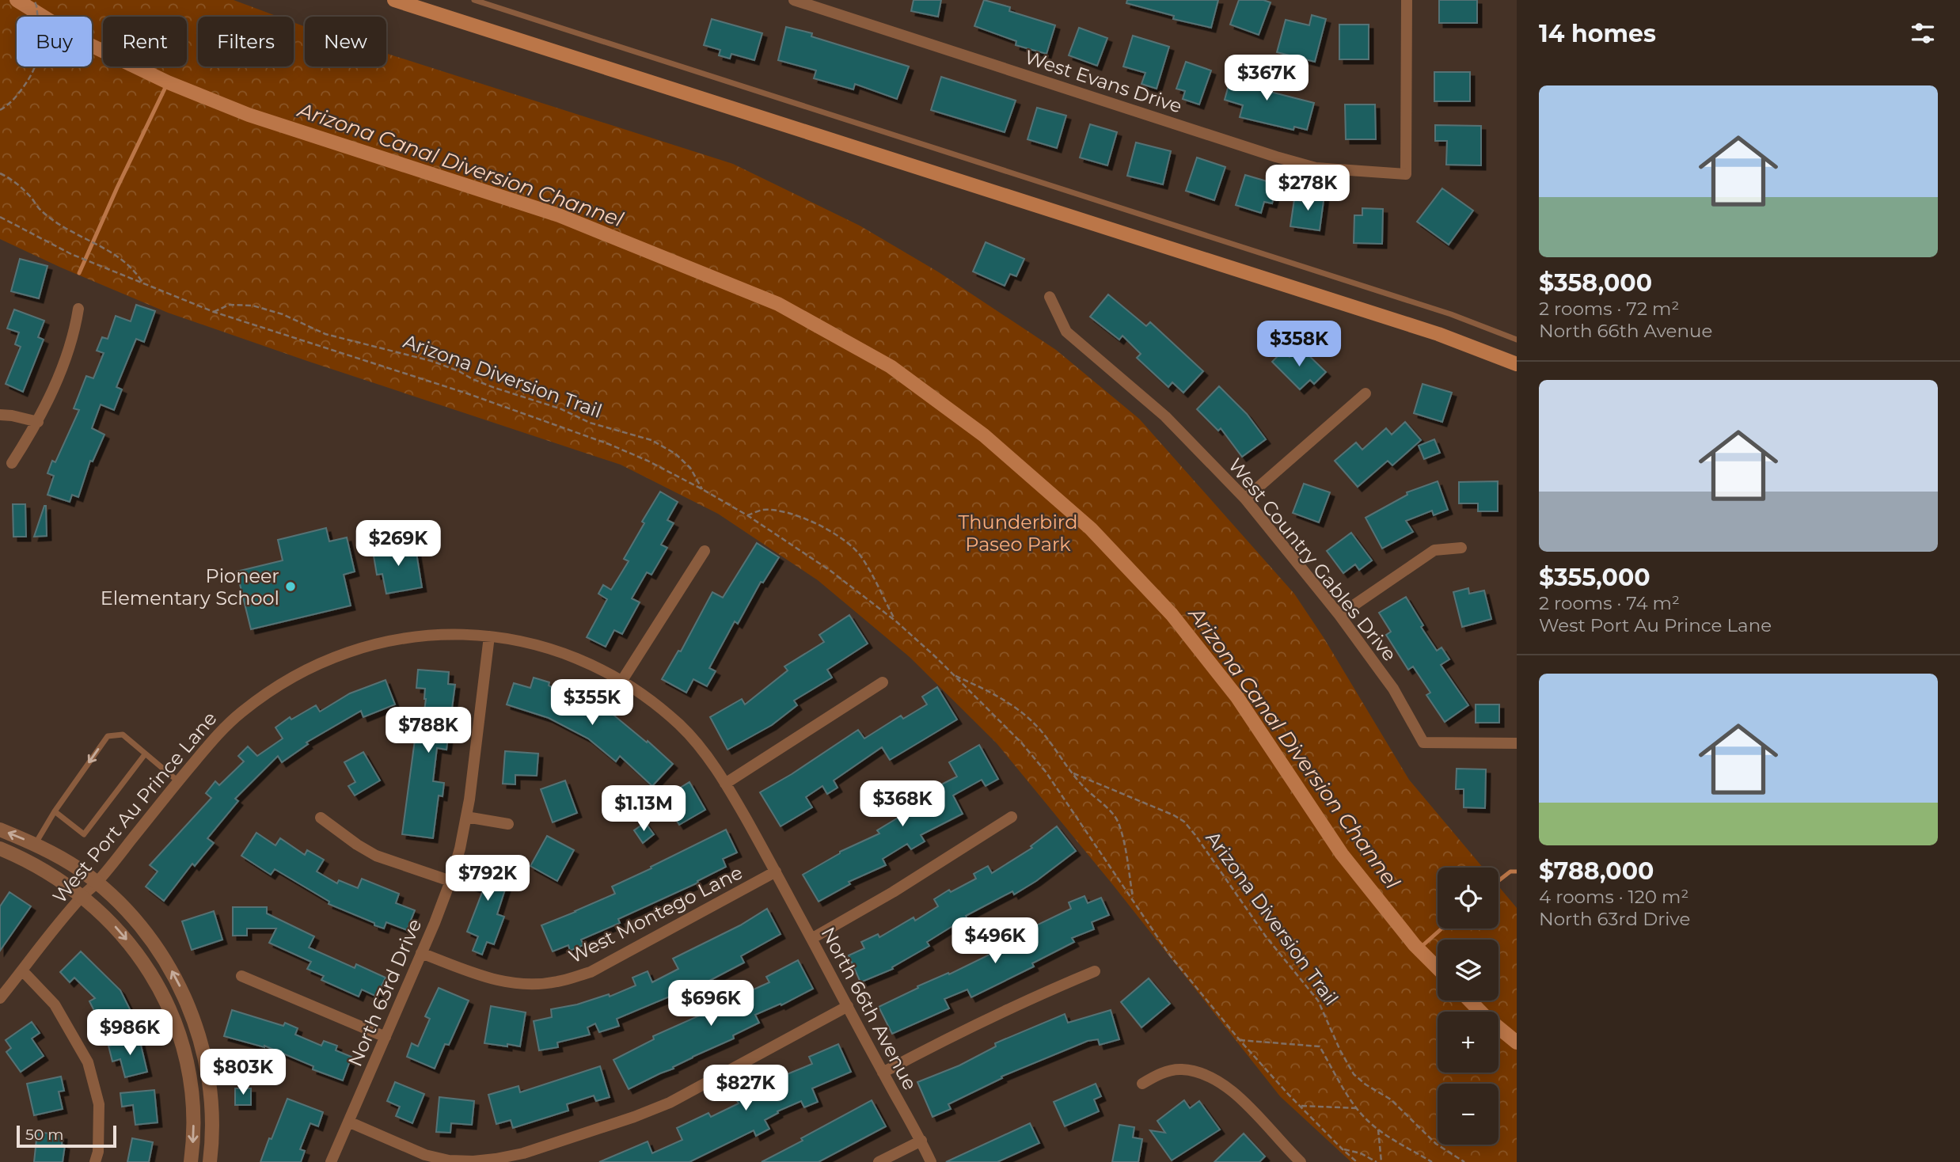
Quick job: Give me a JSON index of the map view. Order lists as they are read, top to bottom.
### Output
{
  "streets": {
    "street": [
      "West Evans Drive",
      "West Country Gables Drive",
      "West Port Au Prince Lane",
      "West Montego Lane",
      "North 63rd Drive",
      "North 66th Avenue"
    ],
    "path": ["Arizona Diversion Trail"]
  },
  "crossings": [
    ["West Port Au Prince Lane", "West Montego Lane"],
    ["West Port Au Prince Lane", "North 63rd Drive"],
    ["West Port Au Prince Lane", "North 66th Avenue"],
    ["West Montego Lane", "North 63rd Drive"],
    ["West Montego Lane", "North 66th Avenue"]
  ],
  "water": ["Arizona Canal Diversion Channel"],
  "parks": ["Thunderbird Paseo Park"],
  "places": ["Pioneer Elementary School"],
  "scale_bar": "50 m",
  "page": {
    "heading": "14 homes",
    "chip": [
      "Buy",
      "Rent",
      "Filters",
      "New"
    ],
    "price": [
      "$367K",
      "$278K",
      "$358K",
      "$269K",
      "$355K",
      "$788K",
      "$368K",
      "$1.13M",
      "$792K",
      "$496K",
      "$696K",
      "$986K",
      "$803K",
      "$827K"
    ],
    "list": [
      {
        "name": "$358,000",
        "note": "2 rooms · 72 m² · North 66th Avenue"
      },
      {
        "name": "$355,000",
        "note": "2 rooms · 74 m² · West Port Au Prince Lane"
      },
      {
        "name": "$788,000",
        "note": "4 rooms · 120 m² · North 63rd Drive"
      }
    ],
    "map_buttons": ["+", "−"],
    "scale": "50 m"
  }
}
